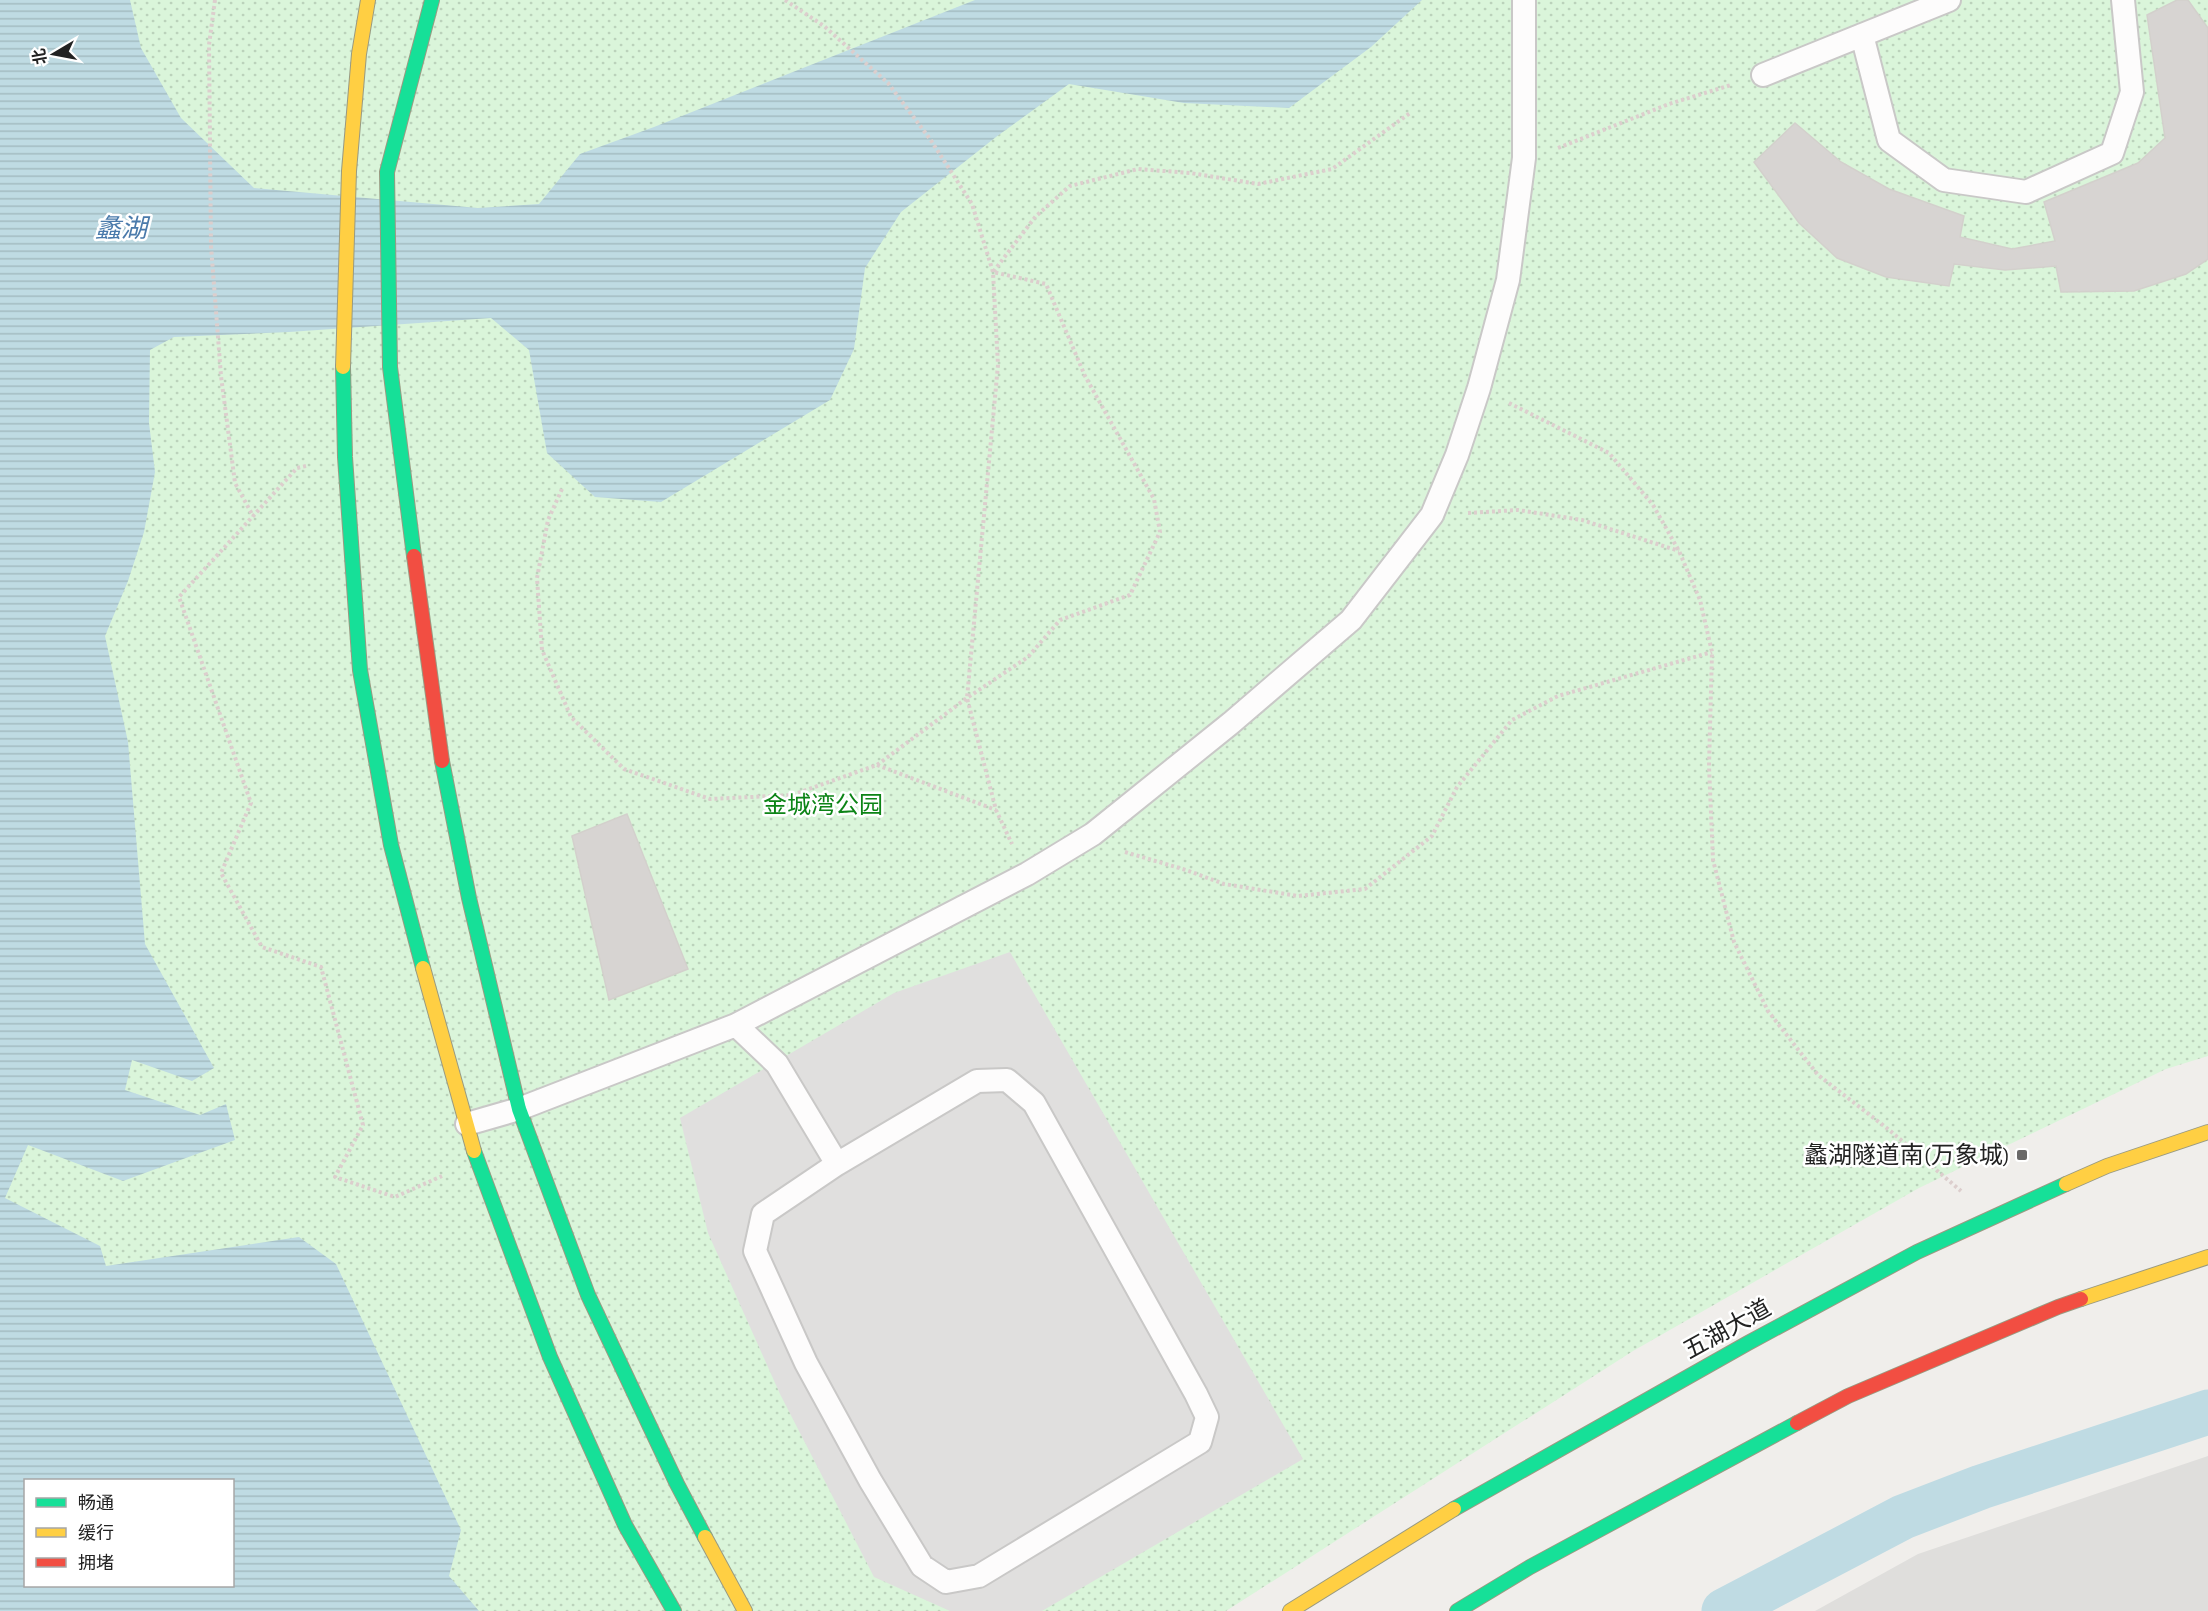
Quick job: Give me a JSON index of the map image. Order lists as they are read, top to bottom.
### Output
{
  "streets": {
    "main road": ["五湖大道"]
  },
  "water": ["蠡湖"],
  "parks": ["金城湾公园"],
  "places": {
    "transit": ["蠡湖隧道南(万象城)"]
  },
  "legend": ["畅通", "缓行", "拥堵"],
  "north": "left"
}
